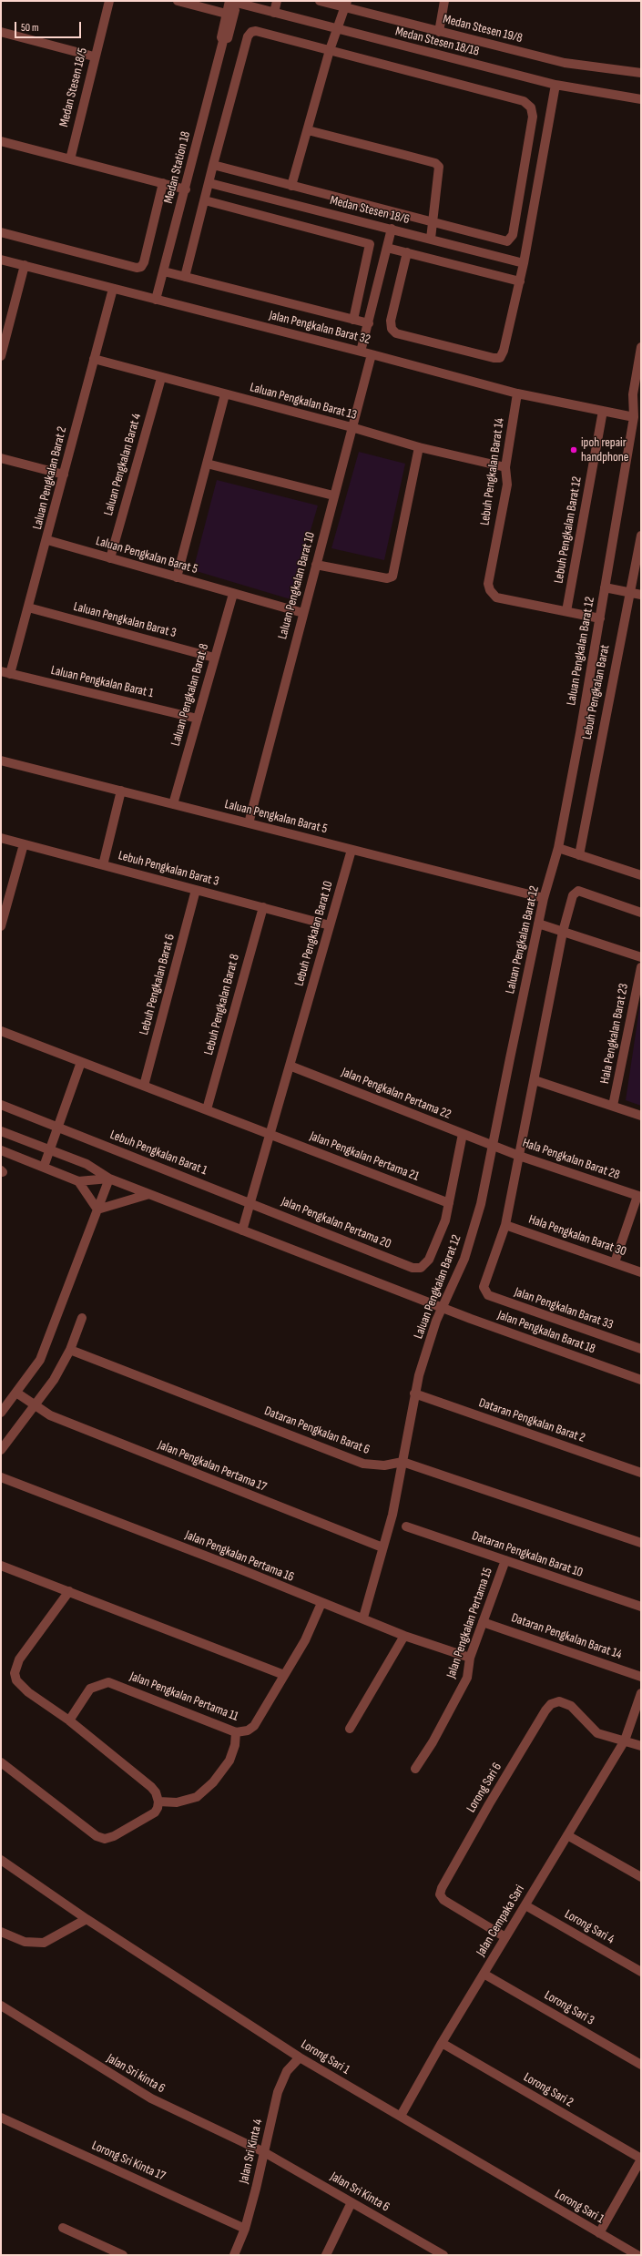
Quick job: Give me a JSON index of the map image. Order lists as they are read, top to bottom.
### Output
{
  "streets": {
    "street": [
      "Medan Stesen 19/8",
      "Medan Stesen 18/18",
      "Medan Stesen 18/5",
      "Medan Station 18",
      "Medan Stesen 18/6",
      "Jalan Pengkalan Barat 32",
      "Laluan Pengkalan Barat 13",
      "Laluan Pengkalan Barat 4",
      "Lebuh Pengkalan Barat 14",
      "Laluan Pengkalan Barat 2",
      "Lebuh Pengkalan Barat 12",
      "Laluan Pengkalan Barat 5",
      "Laluan Pengkalan Barat 10",
      "Laluan Pengkalan Barat 3",
      "Laluan Pengkalan Barat 12",
      "Laluan Pengkalan Barat 1",
      "Lebuh Pengkalan Barat",
      "Laluan Pengkalan Barat 8",
      "Lebuh Pengkalan Barat 3",
      "Lebuh Pengkalan Barat 10",
      "Lebuh Pengkalan Barat 6",
      "Lebuh Pengkalan Barat 8",
      "Hala Pengkalan Barat 23",
      "Jalan Pengkalan Pertama 22",
      "Lebuh Pengkalan Barat 1",
      "Jalan Pengkalan Pertama 21",
      "Hala Pengkalan Barat 28",
      "Jalan Pengkalan Pertama 20",
      "Hala Pengkalan Barat 30",
      "Jalan Pengkalan Barat 33",
      "Jalan Pengkalan Barat 18",
      "Dataran Pengkalan Barat 2",
      "Dataran Pengkalan Barat 6",
      "Jalan Pengkalan Pertama 17",
      "Dataran Pengkalan Barat 10",
      "Jalan Pengkalan Pertama 16",
      "Jalan Pengkalan Pertama 15",
      "Dataran Pengkalan Barat 14",
      "Jalan Pengkalan Pertama 11",
      "Lorong Sari 6",
      "Jalan Cempaka Sari",
      "Lorong Sari 4",
      "Lorong Sari 3",
      "Lorong Sari 1",
      "Jalan Sri kinta 6",
      "Lorong Sari 2",
      "Jalan Sri Kinta 4",
      "Lorong Sri Kinta 17",
      "Jalan Sri Kinta 6"
    ]
  },
  "crossings": [
    ["Medan Stesen 18/18", "Medan Station 18"],
    ["Medan Station 18", "Jalan Pengkalan Barat 32"],
    ["Jalan Pengkalan Barat 32", "Lebuh Pengkalan Barat 14"],
    ["Jalan Pengkalan Barat 32", "Laluan Pengkalan Barat 2"],
    ["Jalan Pengkalan Barat 32", "Lebuh Pengkalan Barat 12"],
    ["Jalan Pengkalan Barat 32", "Laluan Pengkalan Barat 10"],
    ["Jalan Pengkalan Barat 32", "Laluan Pengkalan Barat 12"],
    ["Laluan Pengkalan Barat 13", "Laluan Pengkalan Barat 4"],
    ["Laluan Pengkalan Barat 13", "Lebuh Pengkalan Barat 14"],
    ["Laluan Pengkalan Barat 13", "Laluan Pengkalan Barat 2"],
    ["Laluan Pengkalan Barat 13", "Laluan Pengkalan Barat 10"],
    ["Laluan Pengkalan Barat 4", "Laluan Pengkalan Barat 5"],
    ["Lebuh Pengkalan Barat 14", "Lebuh Pengkalan Barat 12"],
    ["Lebuh Pengkalan Barat 14", "Laluan Pengkalan Barat 12"],
    ["Laluan Pengkalan Barat 2", "Laluan Pengkalan Barat 5"],
    ["Laluan Pengkalan Barat 2", "Laluan Pengkalan Barat 3"],
    ["Laluan Pengkalan Barat 2", "Laluan Pengkalan Barat 1"],
    ["Laluan Pengkalan Barat 5", "Laluan Pengkalan Barat 10"],
    ["Laluan Pengkalan Barat 5", "Laluan Pengkalan Barat 12"],
    ["Laluan Pengkalan Barat 5", "Laluan Pengkalan Barat 8"],
    ["Laluan Pengkalan Barat 5", "Lebuh Pengkalan Barat 10"],
    ["Laluan Pengkalan Barat 3", "Laluan Pengkalan Barat 8"],
    ["Laluan Pengkalan Barat 12", "Jalan Pengkalan Pertama 22"],
    ["Laluan Pengkalan Barat 12", "Hala Pengkalan Barat 28"],
    ["Laluan Pengkalan Barat 12", "Jalan Pengkalan Barat 18"],
    ["Laluan Pengkalan Barat 12", "Dataran Pengkalan Barat 2"],
    ["Laluan Pengkalan Barat 12", "Dataran Pengkalan Barat 6"],
    ["Laluan Pengkalan Barat 12", "Jalan Pengkalan Pertama 17"],
    ["Laluan Pengkalan Barat 12", "Jalan Pengkalan Pertama 16"],
    ["Laluan Pengkalan Barat 1", "Laluan Pengkalan Barat 8"],
    ["Lebuh Pengkalan Barat 3", "Lebuh Pengkalan Barat 10"],
    ["Lebuh Pengkalan Barat 3", "Lebuh Pengkalan Barat 6"],
    ["Lebuh Pengkalan Barat 3", "Lebuh Pengkalan Barat 8"],
    ["Lebuh Pengkalan Barat 10", "Jalan Pengkalan Pertama 22"],
    ["Lebuh Pengkalan Barat 10", "Lebuh Pengkalan Barat 1"],
    ["Lebuh Pengkalan Barat 10", "Jalan Pengkalan Pertama 21"],
    ["Lebuh Pengkalan Barat 10", "Jalan Pengkalan Pertama 20"],
    ["Lebuh Pengkalan Barat 10", "Jalan Pengkalan Barat 18"],
    ["Jalan Pengkalan Pertama 22", "Hala Pengkalan Barat 28"],
    ["Lebuh Pengkalan Barat 1", "Jalan Pengkalan Pertama 20"],
    ["Jalan Pengkalan Pertama 21", "Jalan Pengkalan Pertama 20"],
    ["Hala Pengkalan Barat 30", "Jalan Pengkalan Barat 33"],
    ["Dataran Pengkalan Barat 10", "Jalan Pengkalan Pertama 15"],
    ["Jalan Pengkalan Pertama 16", "Jalan Pengkalan Pertama 15"],
    ["Jalan Pengkalan Pertama 16", "Jalan Pengkalan Pertama 11"],
    ["Jalan Pengkalan Pertama 15", "Dataran Pengkalan Barat 14"],
    ["Lorong Sari 6", "Jalan Cempaka Sari"],
    ["Jalan Cempaka Sari", "Lorong Sari 4"],
    ["Jalan Cempaka Sari", "Lorong Sari 3"],
    ["Jalan Cempaka Sari", "Lorong Sari 1"],
    ["Jalan Cempaka Sari", "Lorong Sari 2"],
    ["Lorong Sari 1", "Jalan Sri Kinta 4"],
    ["Jalan Sri kinta 6", "Jalan Sri Kinta 4"],
    ["Jalan Sri kinta 6", "Jalan Sri Kinta 6"],
    ["Jalan Sri Kinta 4", "Lorong Sri Kinta 17"],
    ["Jalan Sri Kinta 4", "Jalan Sri Kinta 6"]
  ],
  "places": ["ipoh repair handphone"],
  "scale_bar": "50 m"
}
